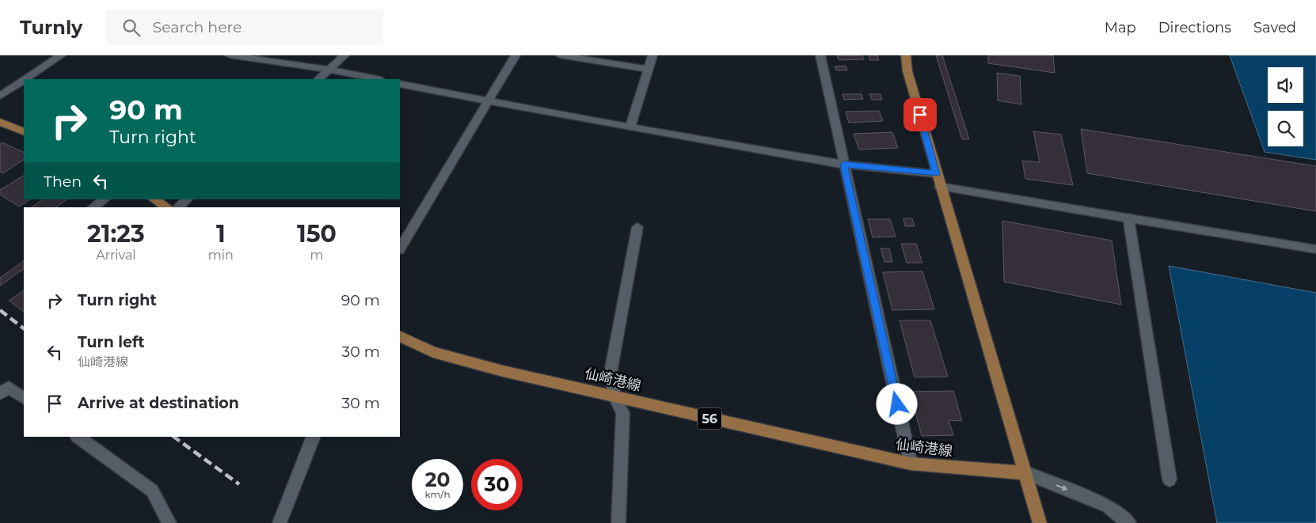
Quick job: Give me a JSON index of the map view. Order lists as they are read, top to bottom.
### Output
{
  "streets": {
    "main road": ["仙崎港線", "56"]
  },
  "page": {
    "header": "Turnly",
    "search": "Search here",
    "nav": ["Map", "Directions", "Saved"],
    "turn": ["90 m", "Turn right"],
    "then": "Then",
    "eta": [
      "21:23",
      "Arrival",
      "1",
      "min",
      "150",
      "m"
    ],
    "list": [
      {
        "name": "Turn right",
        "value": "90 m"
      },
      {
        "name": "Turn left",
        "note": "仙崎港線",
        "value": "30 m"
      },
      {
        "name": "Arrive at destination",
        "value": "30 m"
      }
    ],
    "speed": "20 km/h",
    "limit": "30"
  }
}
